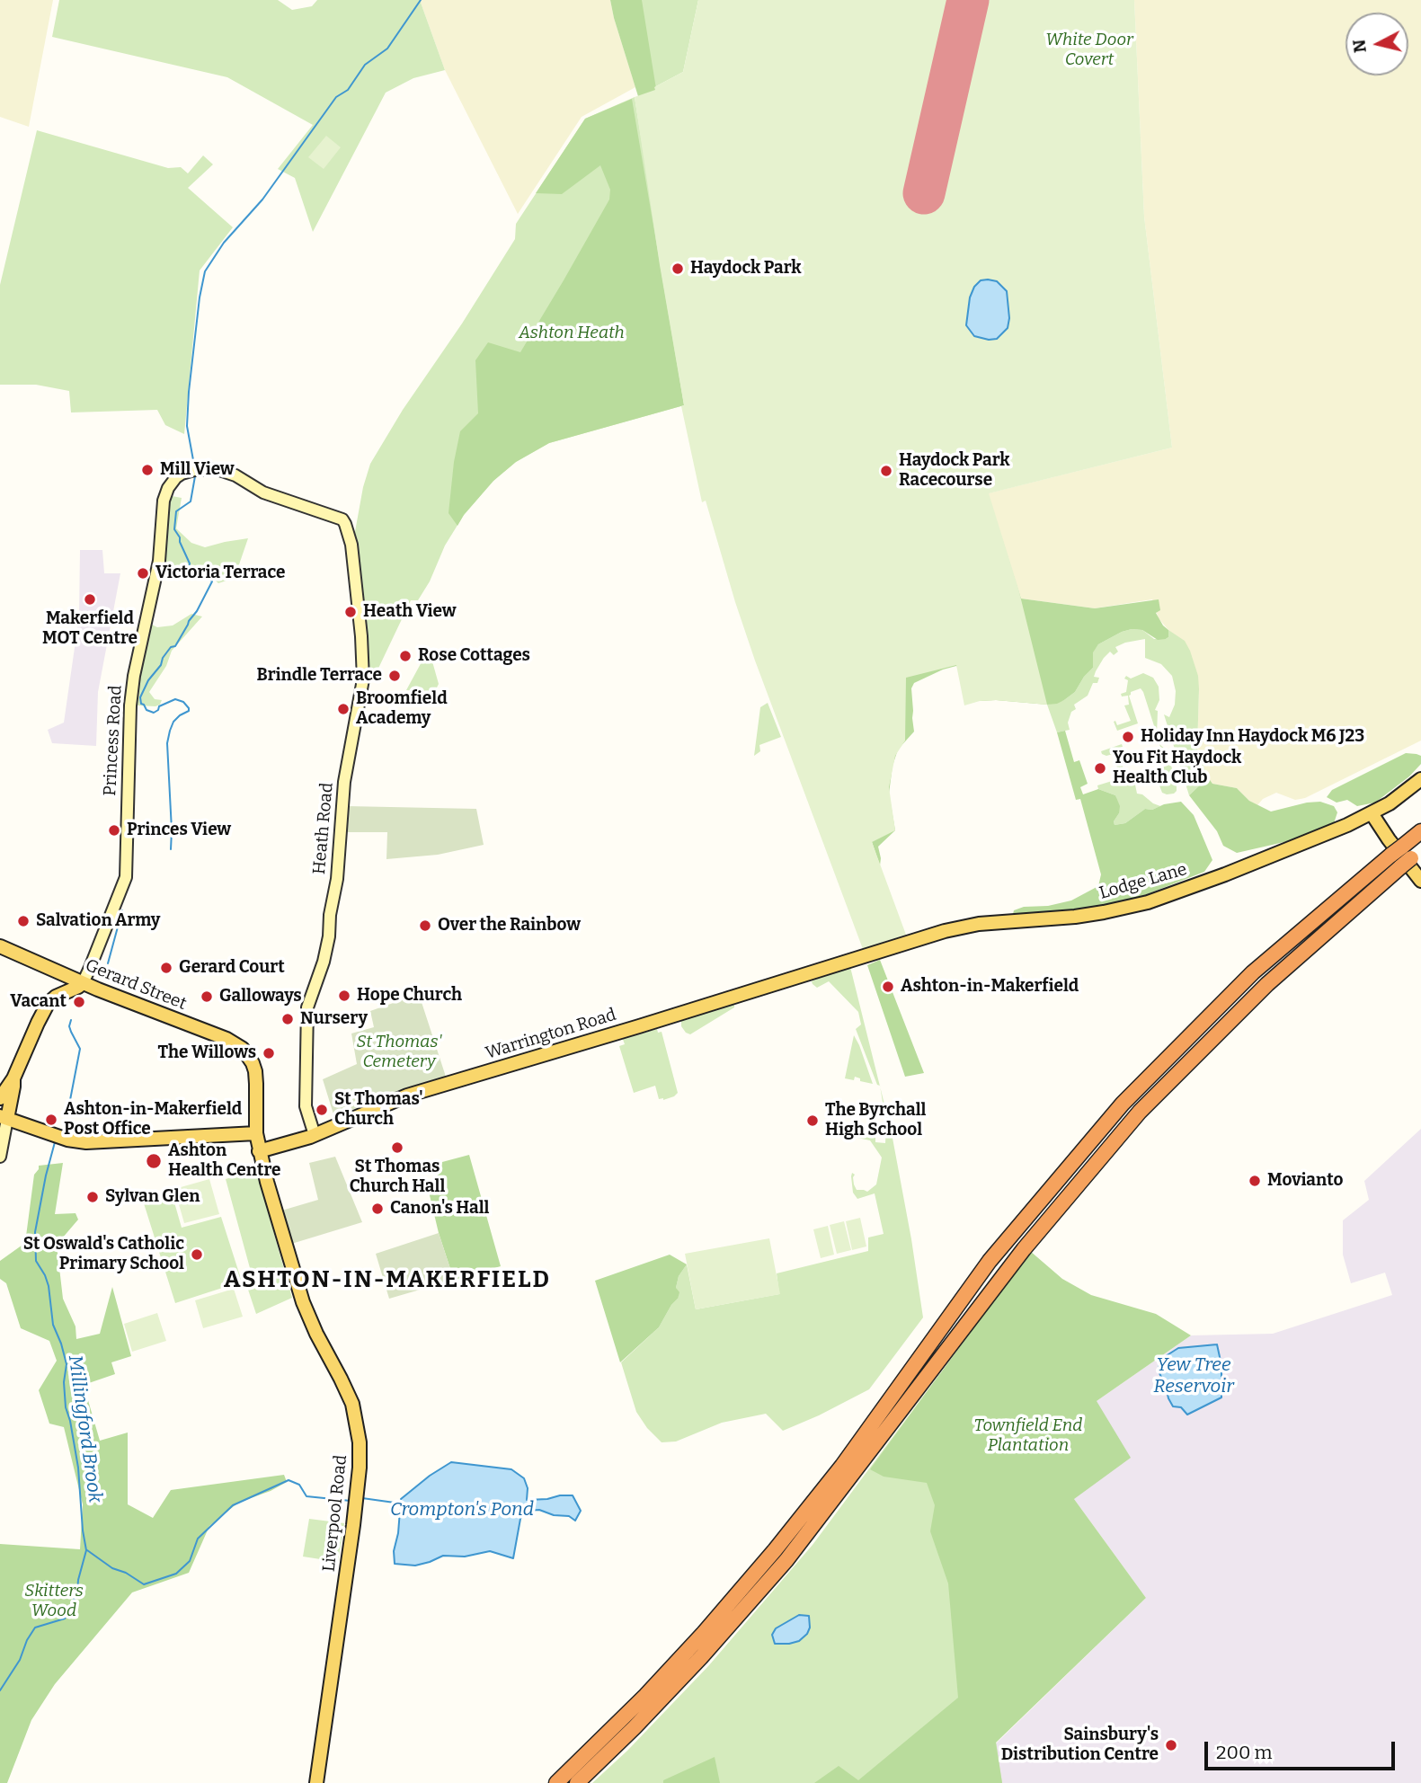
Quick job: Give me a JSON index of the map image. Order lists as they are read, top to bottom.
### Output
{
  "streets": {
    "main road": [
      "Lodge Lane",
      "Gerard Street",
      "Warrington Road",
      "Liverpool Road"
    ],
    "street": ["Princess Road", "Heath Road"]
  },
  "crossings": [
    ["Princess Road", "Heath Road"],
    ["Princess Road", "Gerard Street"],
    ["Heath Road", "Warrington Road"],
    ["Lodge Lane", "Warrington Road"],
    ["Gerard Street", "Warrington Road"],
    ["Gerard Street", "Liverpool Road"],
    ["Warrington Road", "Liverpool Road"]
  ],
  "districts": ["ASHTON-IN-MAKERFIELD"],
  "water": ["Yew Tree Reservoir", "Millingford Brook", "Crompton's Pond"],
  "parks": [
    "White Door Covert",
    "Ashton Heath",
    "St Thomas' Cemetery",
    "Townfield End Plantation",
    "Skitters Wood"
  ],
  "places": [
    "Haydock Park",
    "Mill View",
    "Haydock Park Racecourse",
    "Victoria Terrace",
    "Makerfield MOT Centre",
    "Heath View",
    "Rose Cottages",
    "Brindle Terrace",
    "Broomfield Academy",
    "Holiday Inn Haydock M6 J23",
    "You Fit Haydock Health Club",
    "Princes View",
    "Salvation Army",
    "Over the Rainbow",
    "Gerard Court",
    "Ashton-in-Makerfield",
    "Hope Church",
    "Galloways",
    "Vacant",
    "Nursery",
    "The Willows",
    "St Thomas' Church",
    "Ashton-in-Makerfield Post Office",
    "The Byrchall High School",
    "St Thomas Church Hall",
    "Ashton Health Centre",
    "Movianto",
    "Sylvan Glen",
    "Canon's Hall",
    "St Oswald's Catholic Primary School",
    "Sainsbury's Distribution Centre"
  ],
  "scale_bar": "200 m",
  "north": "left"
}
